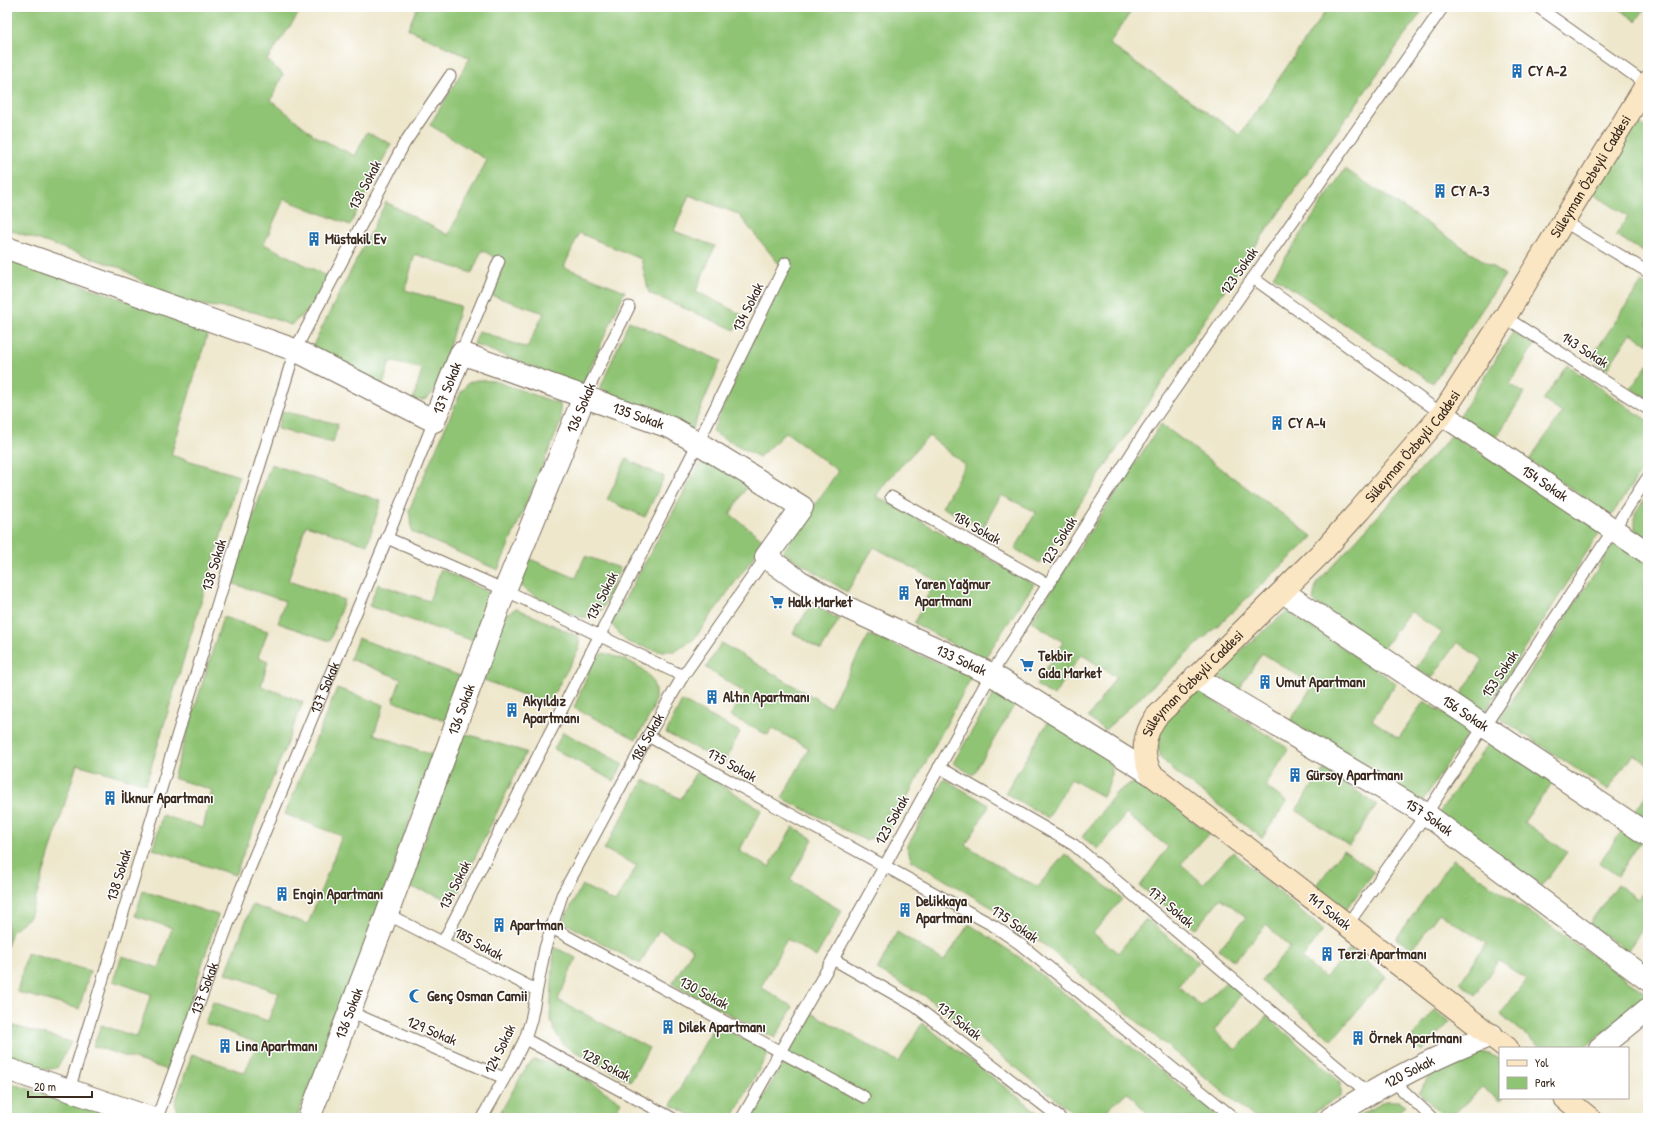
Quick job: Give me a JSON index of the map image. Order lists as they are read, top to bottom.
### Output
{
  "streets": {
    "street": [
      "Süleyman Özbeyli Caddesi",
      "137 Sokak",
      "136 Sokak",
      "135 Sokak",
      "154 Sokak",
      "133 Sokak",
      "156 Sokak",
      "186 Sokak",
      "157 Sokak",
      "141 Sokak",
      "120 Sokak"
    ],
    "lane": [
      "138 Sokak",
      "123 Sokak",
      "134 Sokak",
      "143 Sokak",
      "184 Sokak",
      "153 Sokak",
      "175 Sokak",
      "177 Sokak",
      "185 Sokak",
      "130 Sokak",
      "131 Sokak",
      "129 Sokak",
      "124 Sokak",
      "128 Sokak"
    ]
  },
  "crossings": [
    ["Süleyman Özbeyli Caddesi", "143 Sokak"],
    ["Süleyman Özbeyli Caddesi", "154 Sokak"],
    ["Süleyman Özbeyli Caddesi", "133 Sokak"],
    ["Süleyman Özbeyli Caddesi", "156 Sokak"],
    ["Süleyman Özbeyli Caddesi", "157 Sokak"],
    ["Süleyman Özbeyli Caddesi", "141 Sokak"],
    ["123 Sokak", "184 Sokak"],
    ["123 Sokak", "133 Sokak"],
    ["123 Sokak", "175 Sokak"],
    ["123 Sokak", "177 Sokak"],
    ["123 Sokak", "130 Sokak"],
    ["123 Sokak", "131 Sokak"],
    ["134 Sokak", "135 Sokak"],
    ["134 Sokak", "185 Sokak"],
    ["137 Sokak", "135 Sokak"],
    ["136 Sokak", "135 Sokak"],
    ["136 Sokak", "185 Sokak"],
    ["136 Sokak", "129 Sokak"],
    ["135 Sokak", "186 Sokak"],
    ["154 Sokak", "153 Sokak"],
    ["133 Sokak", "186 Sokak"],
    ["133 Sokak", "141 Sokak"],
    ["153 Sokak", "156 Sokak"],
    ["153 Sokak", "157 Sokak"],
    ["153 Sokak", "141 Sokak"],
    ["186 Sokak", "175 Sokak"],
    ["186 Sokak", "185 Sokak"],
    ["186 Sokak", "130 Sokak"],
    ["186 Sokak", "124 Sokak"],
    ["177 Sokak", "120 Sokak"],
    ["141 Sokak", "120 Sokak"],
    ["185 Sokak", "124 Sokak"],
    ["129 Sokak", "124 Sokak"],
    ["124 Sokak", "128 Sokak"]
  ],
  "places": {
    "building": [
      "CY A-2",
      "CY A-3",
      "Müstakil Ev",
      "CY A-4",
      "Yaren Yağmur Apartmanı",
      "Umut Apartmanı",
      "Altın Apartmanı",
      "Akyıldız Apartmanı",
      "Gürsoy Apartmanı",
      "İlknur Apartmanı",
      "Engin Apartmanı",
      "Delikkaya Apartmanı",
      "Apartman",
      "Terzi Apartmanı",
      "Dilek Apartmanı",
      "Örnek Apartmanı",
      "Lina Apartmanı"
    ],
    "supermarket": ["Halk Market", "Tekbir Gıda Market"],
    "mosque": ["Genç Osman Camii"]
  },
  "legend": ["Yol", "Park"],
  "scale_bar": "20 m"
}
